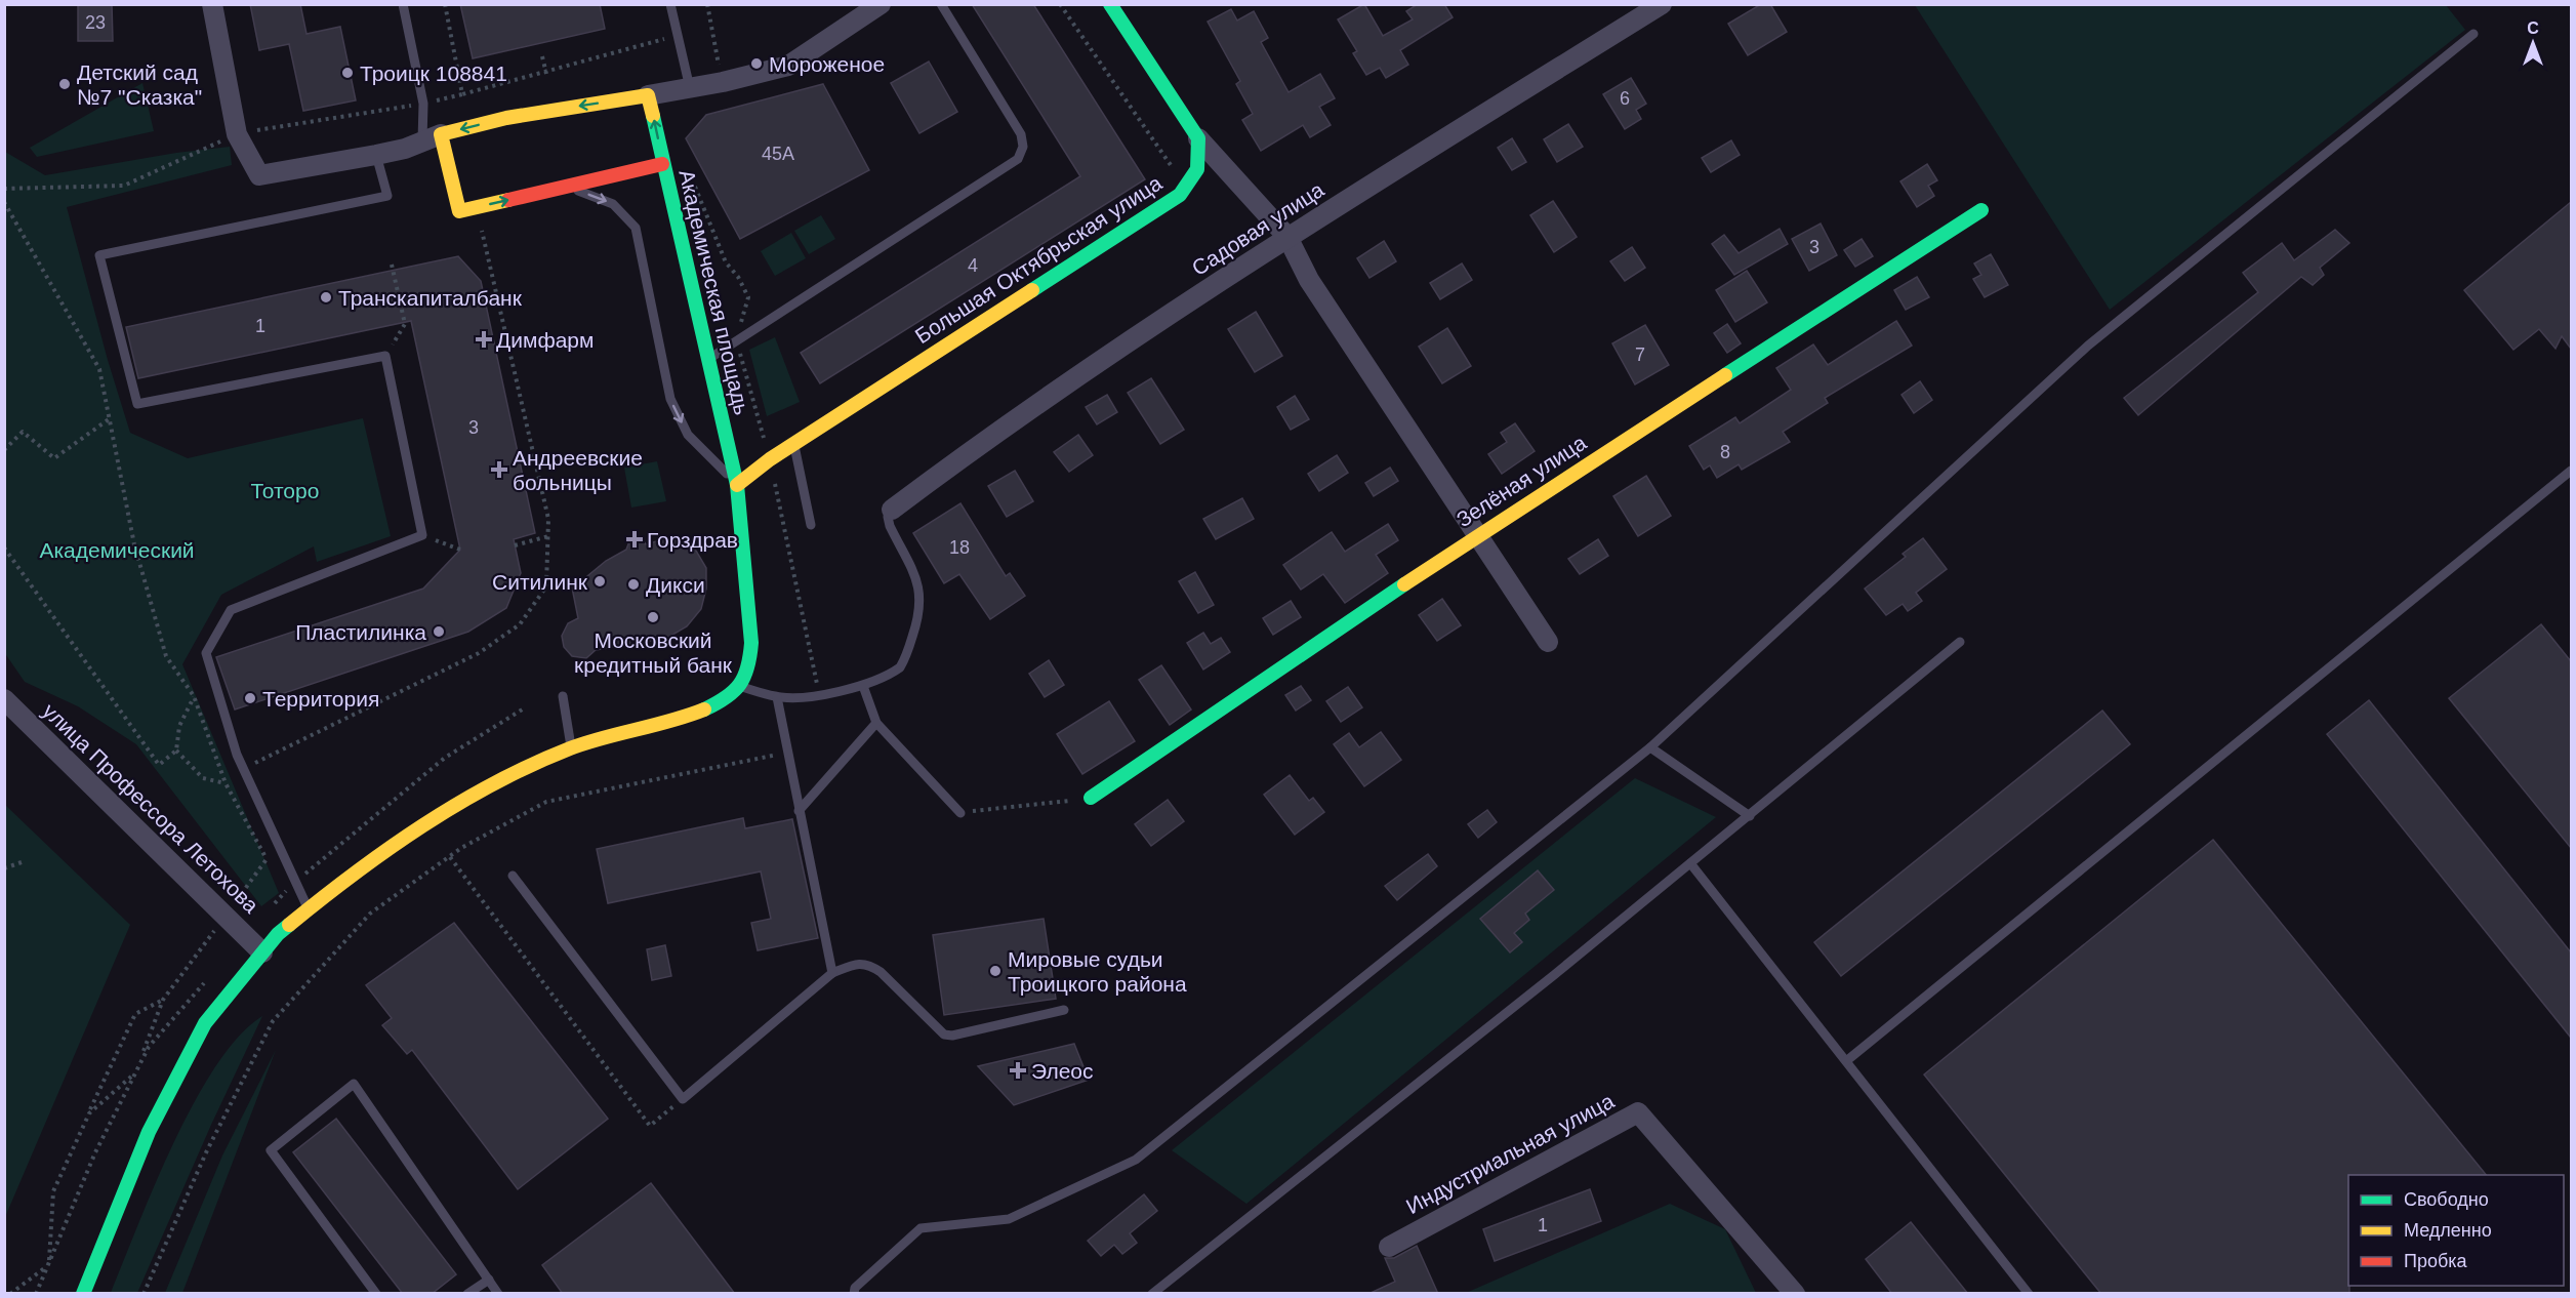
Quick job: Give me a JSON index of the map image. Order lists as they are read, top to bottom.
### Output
{
  "streets": {
    "street": [
      "Садовая улица",
      "Большая Октябрьская улица",
      "Академическая площадь",
      "Зелёная улица",
      "улица Профессора Летохова",
      "Индустриальная улица"
    ]
  },
  "crossings": [
    ["Большая Октябрьская улица", "Академическая площадь"]
  ],
  "parks": ["Тоторо", "Академический"],
  "places": {
    "other": [
      "Мороженое",
      "Троицк 108841",
      "Детский сад №7 \"Сказка\"",
      "Транскапиталбанк",
      "Ситилинк",
      "Дикси",
      "Московский кредитный банк",
      "Пластилинка",
      "Территория",
      "Мировые судьи Троицкого района"
    ],
    "health": [
      "Димфарм",
      "Андреевские больницы",
      "Горздрав",
      "Элеос"
    ]
  },
  "house_numbers": [
    "23",
    "6",
    "45А",
    "3",
    "4",
    "1",
    "7",
    "3",
    "8",
    "18",
    "1"
  ],
  "legend": ["Свободно", "Медленно", "Пробка"],
  "north": "top"
}
